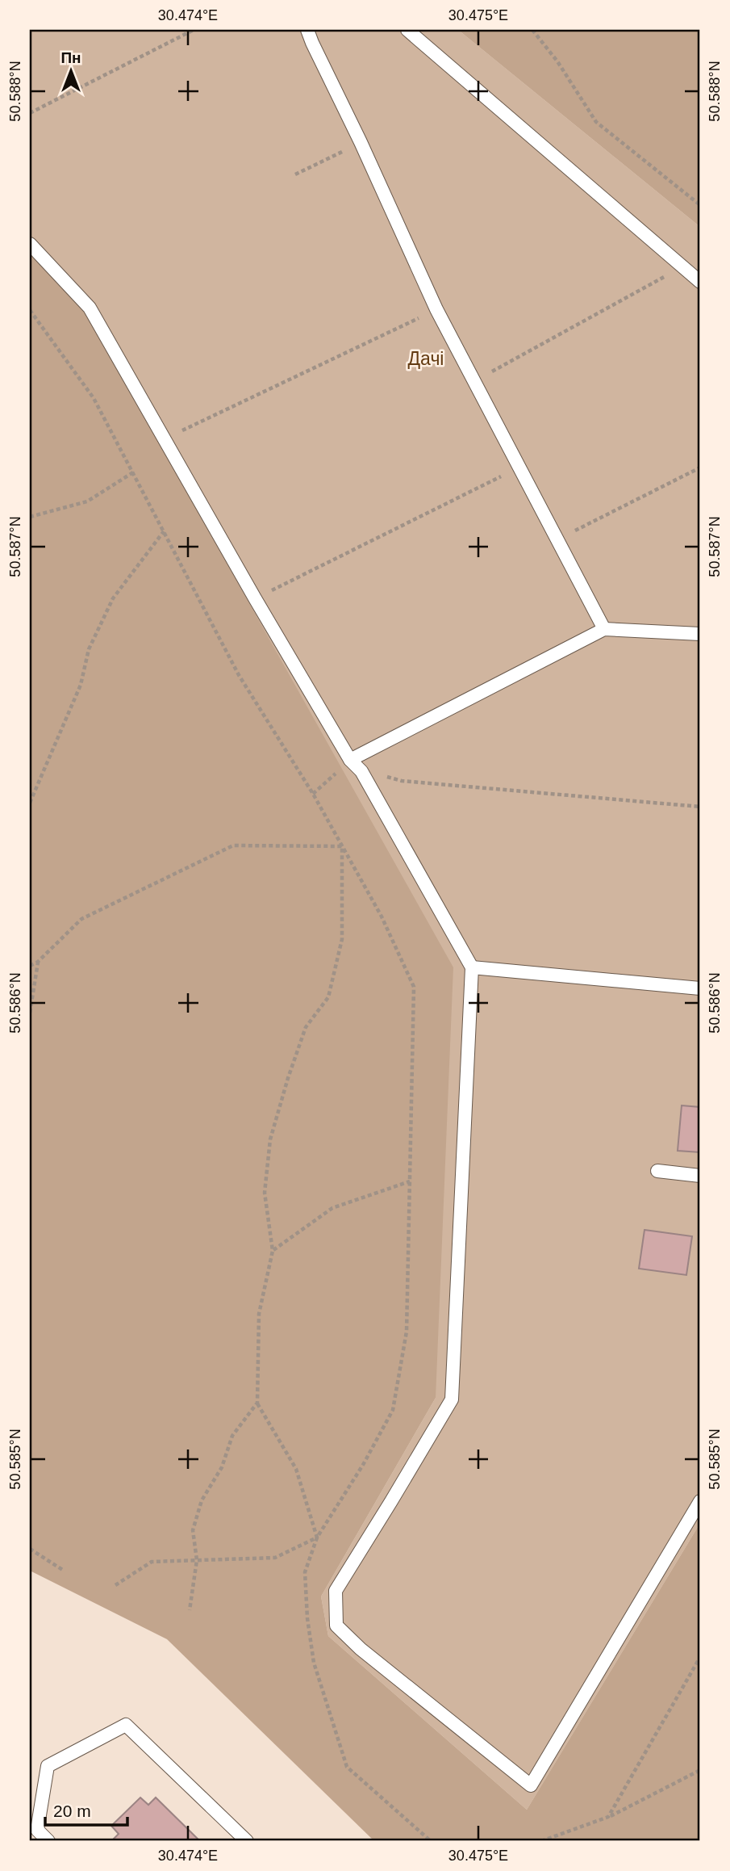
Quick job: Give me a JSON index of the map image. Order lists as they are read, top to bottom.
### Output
{
  "parks": ["Дачі"],
  "scale_bar": "20 m",
  "north": "top",
  "coordinates": [
    "30.474°E",
    "30.475°E",
    "50.588°N",
    "50.587°N",
    "50.586°N",
    "50.585°N"
  ]
}
